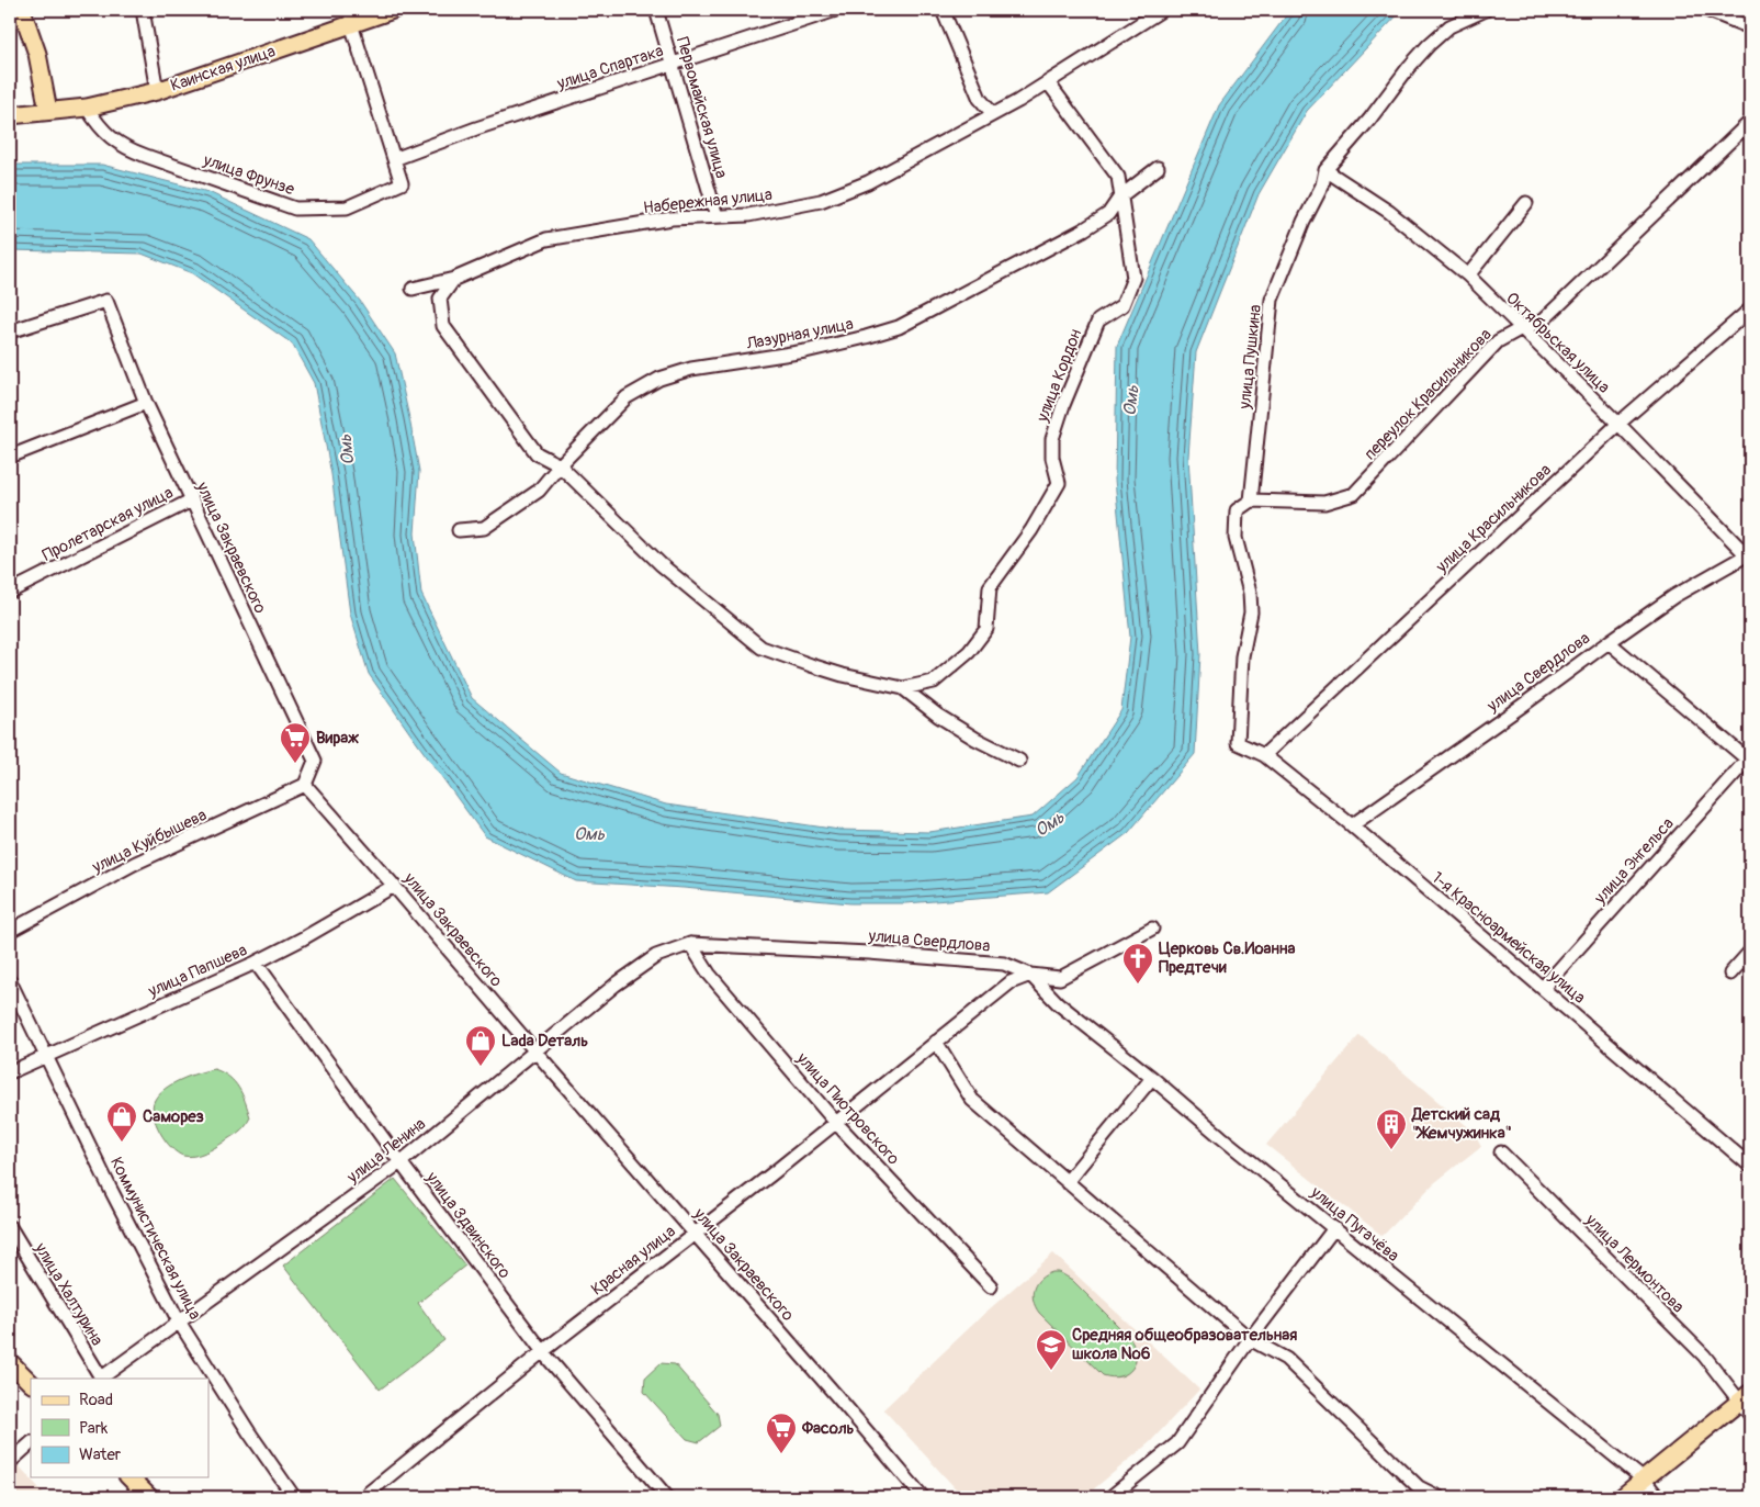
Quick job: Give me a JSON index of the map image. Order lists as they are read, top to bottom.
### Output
{
  "streets": {
    "main road": ["Каинская улица"],
    "street": [
      "улица Спартака",
      "Первомайская улица",
      "улица Фрунзе",
      "Набережная улица",
      "Лазурная улица",
      "Октябрьская улица",
      "улица Пушкина",
      "улица Кордон",
      "переулок Красильникова",
      "улица Красильникова",
      "Пролетарская улица",
      "улица Закраевского",
      "улица Свердлова",
      "улица Куйбышева",
      "улица Энгельса",
      "1-я Красноармейская улица",
      "улица Папшева",
      "улица Пиотровского",
      "улица Ленина",
      "улица Пугачёва",
      "улица Здвинского",
      "Коммунистическая улица",
      "Красная улица",
      "улица Лермонтова",
      "улица Халтурина"
    ]
  },
  "crossings": [
    ["улица Спартака", "Первомайская улица"],
    ["улица Спартака", "улица Фрунзе"],
    ["Каинская улица", "улица Фрунзе"],
    ["Первомайская улица", "Набережная улица"],
    ["Набережная улица", "улица Кордон"],
    ["Лазурная улица", "улица Кордон"],
    ["Октябрьская улица", "улица Пушкина"],
    ["Октябрьская улица", "переулок Красильникова"],
    ["Октябрьская улица", "улица Красильникова"],
    ["Октябрьская улица", "улица Свердлова"],
    ["улица Пушкина", "переулок Красильникова"],
    ["улица Пушкина", "1-я Красноармейская улица"],
    ["переулок Красильникова", "1-я Красноармейская улица"],
    ["улица Красильникова", "1-я Красноармейская улица"],
    ["Пролетарская улица", "улица Закраевского"],
    ["улица Закраевского", "улица Куйбышева"],
    ["улица Закраевского", "улица Папшева"],
    ["улица Закраевского", "улица Ленина"],
    ["улица Закраевского", "Красная улица"],
    ["улица Свердлова", "1-я Красноармейская улица"],
    ["улица Свердлова", "улица Пиотровского"],
    ["улица Свердлова", "улица Ленина"],
    ["улица Свердлова", "улица Пугачёва"],
    ["улица Свердлова", "Красная улица"],
    ["улица Энгельса", "1-я Красноармейская улица"],
    ["улица Папшева", "улица Здвинского"],
    ["улица Папшева", "Коммунистическая улица"],
    ["улица Пиотровского", "улица Ленина"],
    ["улица Пиотровского", "Красная улица"],
    ["улица Ленина", "улица Здвинского"],
    ["улица Ленина", "Коммунистическая улица"],
    ["улица Ленина", "улица Халтурина"],
    ["улица Пугачёва", "Красная улица"],
    ["улица Здвинского", "Красная улица"]
  ],
  "water": ["Омь"],
  "places": {
    "supermarket": ["Вираж", "Фасоль"],
    "church": ["Церковь Св.Иоанна Предтечи"],
    "shop": ["Lada Dеталь", "Саморез"],
    "building": ["Детский сад \"Жемчужинка\""],
    "school or university": ["Средняя общеобразовательная школа №6"]
  },
  "legend": ["Road", "Park", "Water"]
}
